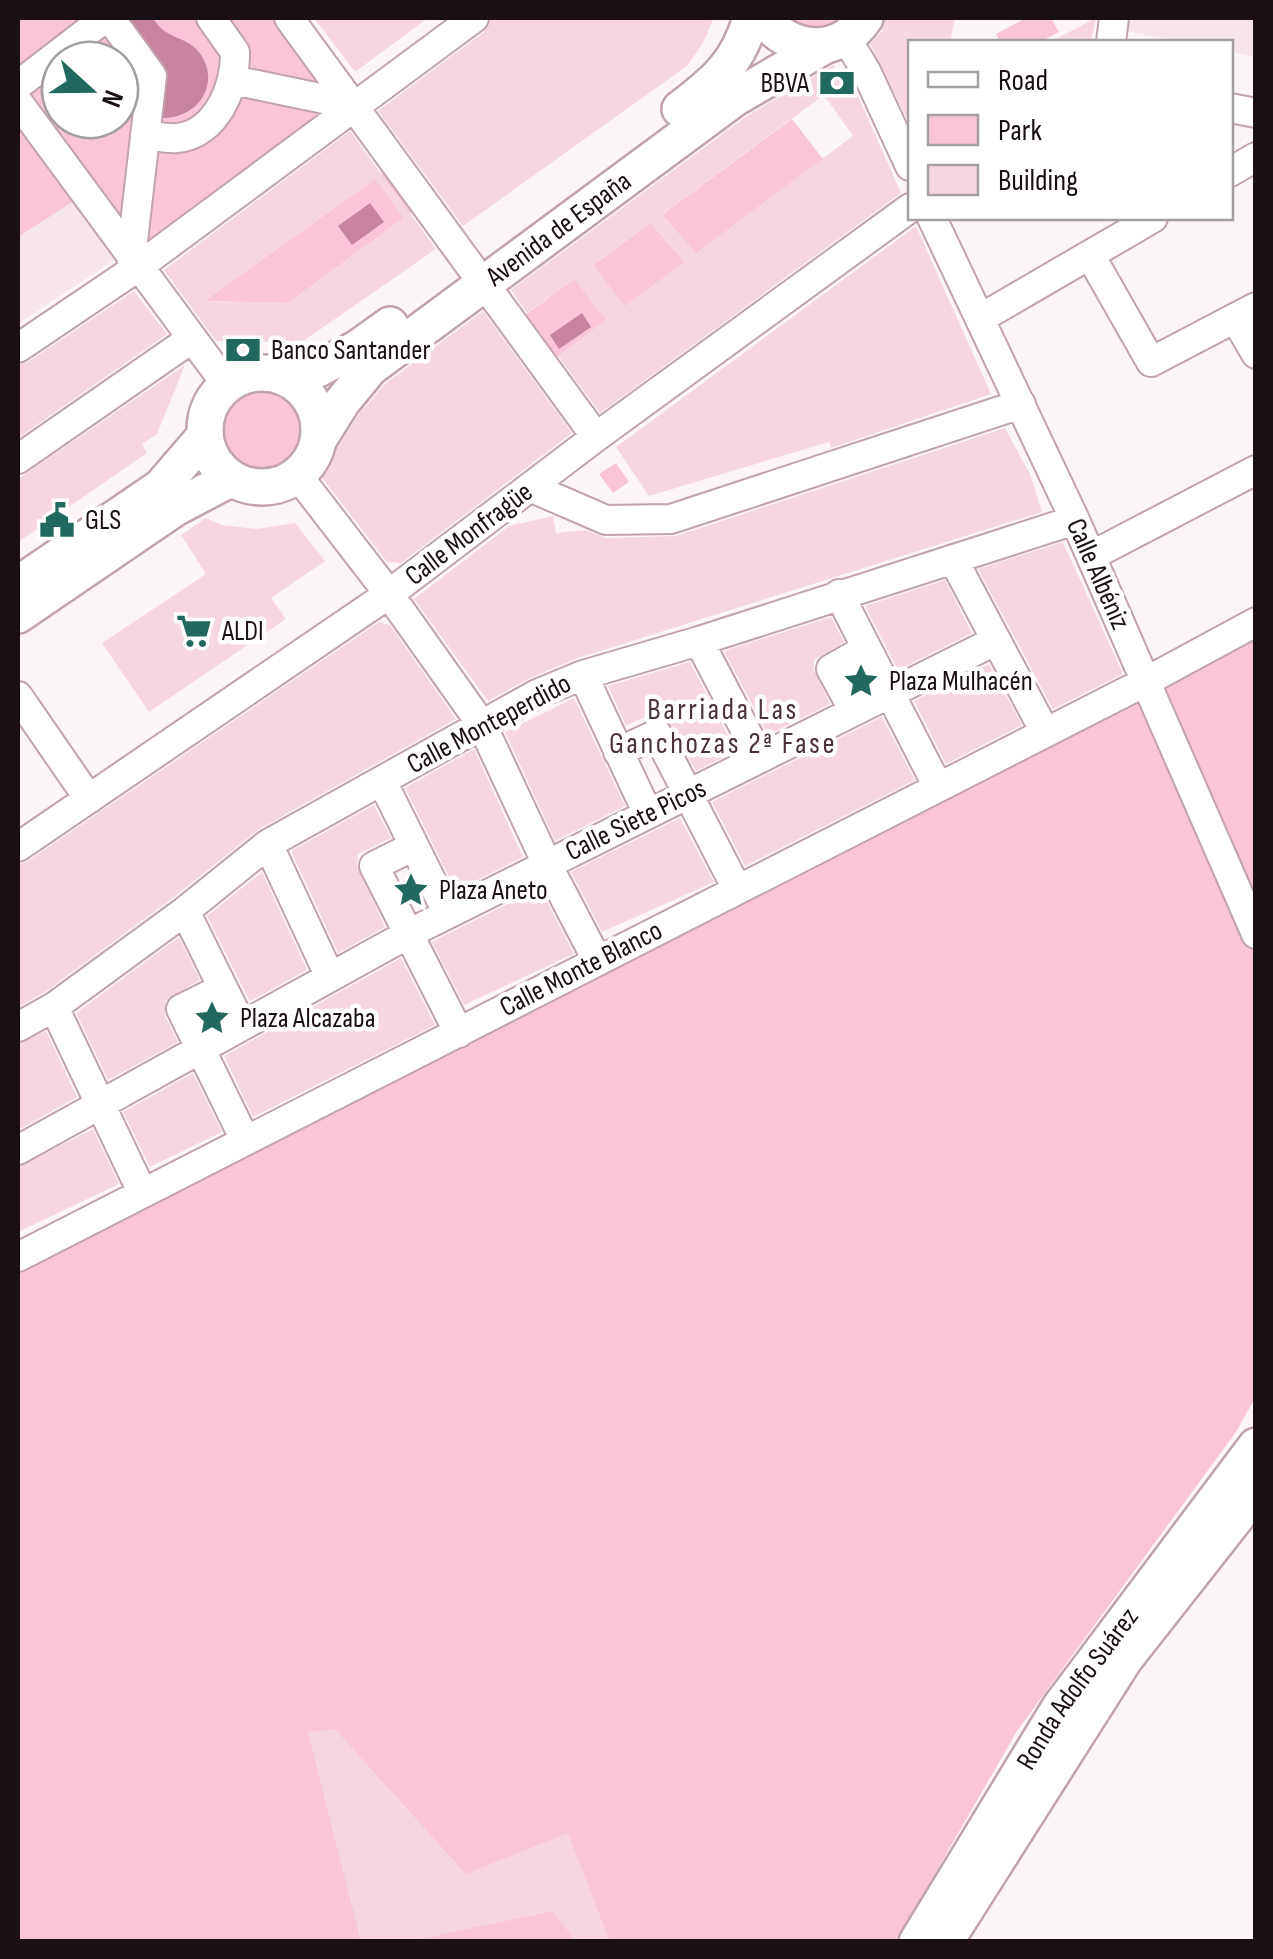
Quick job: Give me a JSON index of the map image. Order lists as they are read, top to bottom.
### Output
{
  "streets": {
    "main road": ["Avenida de España", "Ronda Adolfo Suárez"],
    "street": [
      "Calle Monfragüe",
      "Calle Albéniz",
      "Calle Monteperdido",
      "Calle Siete Picos",
      "Calle Monte Blanco"
    ]
  },
  "crossings": [
    ["Calle Albéniz", "Calle Monteperdido"],
    ["Calle Albéniz", "Calle Monte Blanco"]
  ],
  "districts": ["Barriada Las Ganchozas 2ª Fase"],
  "places": {
    "bank": ["BBVA", "Banco Santander"],
    "public building": ["GLS"],
    "supermarket": ["ALDI"],
    "place": ["Plaza Mulhacén", "Plaza Aneto", "Plaza Alcazaba"]
  },
  "legend": ["Road", "Park", "Building"],
  "north": "right"
}
